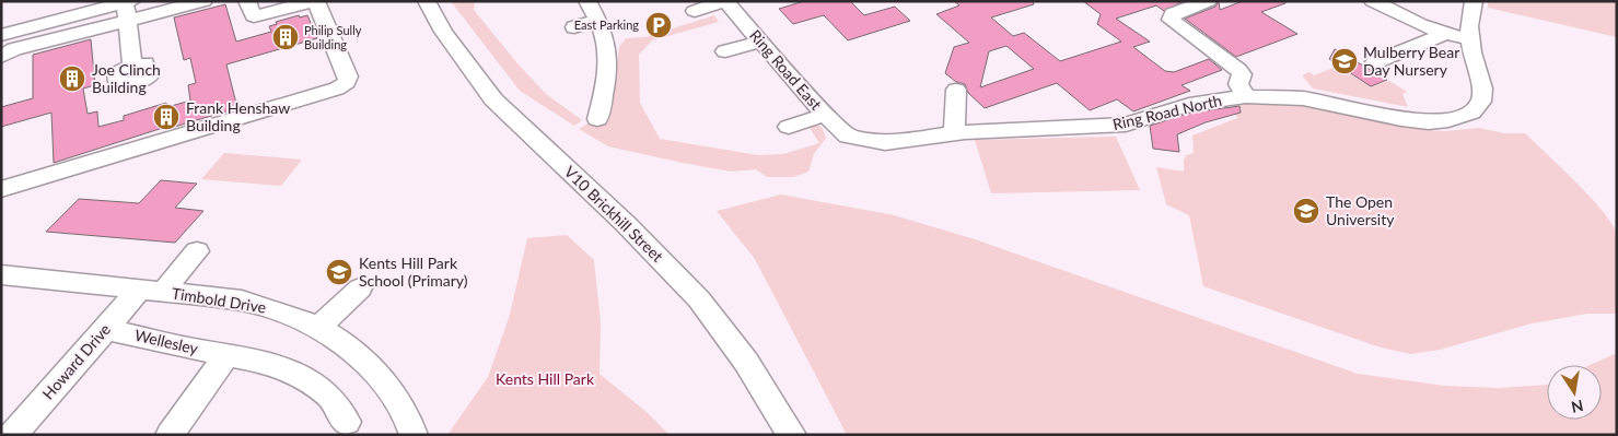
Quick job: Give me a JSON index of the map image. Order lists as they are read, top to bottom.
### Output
{
  "streets": {
    "street": [
      "Ring Road East",
      "Ring Road North",
      "V10 Brickhill Street",
      "Timbold Drive",
      "Wellesley",
      "Howard Drive"
    ]
  },
  "crossings": [
    ["Ring Road East", "Ring Road North"],
    ["Timbold Drive", "Howard Drive"],
    ["Wellesley", "Howard Drive"]
  ],
  "parks": ["Kents Hill Park"],
  "places": {
    "parking": ["East Parking"],
    "building": ["Philip Sully Building", "Joe Clinch Building", "Frank Henshaw Building"],
    "school or university": ["Mulberry Bear Day Nursery", "The Open University", "Kents Hill Park School (Primary)"]
  },
  "north": "bottom"
}
